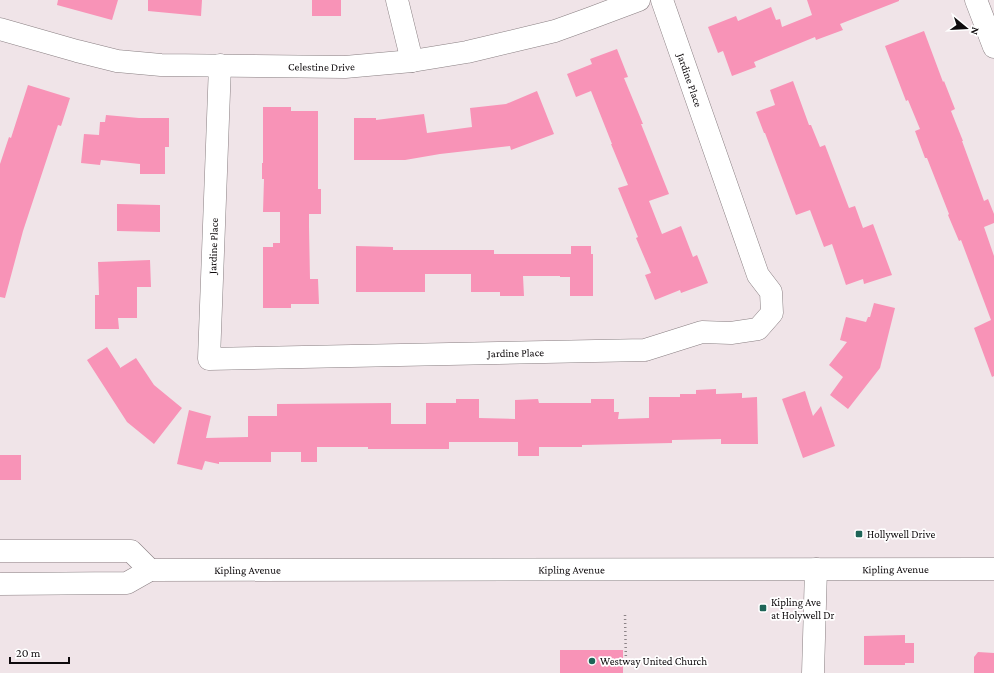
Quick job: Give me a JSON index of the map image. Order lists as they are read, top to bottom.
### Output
{
  "streets": {
    "street": ["Celestine Drive", "Jardine Place", "Kipling Avenue"]
  },
  "crossings": [
    ["Celestine Drive", "Jardine Place"]
  ],
  "places": {
    "transit": ["Hollywell Drive", "Kipling Ave at Holywell Dr"],
    "other": ["Westway United Church"]
  },
  "scale_bar": "20 m",
  "north": "right"
}
